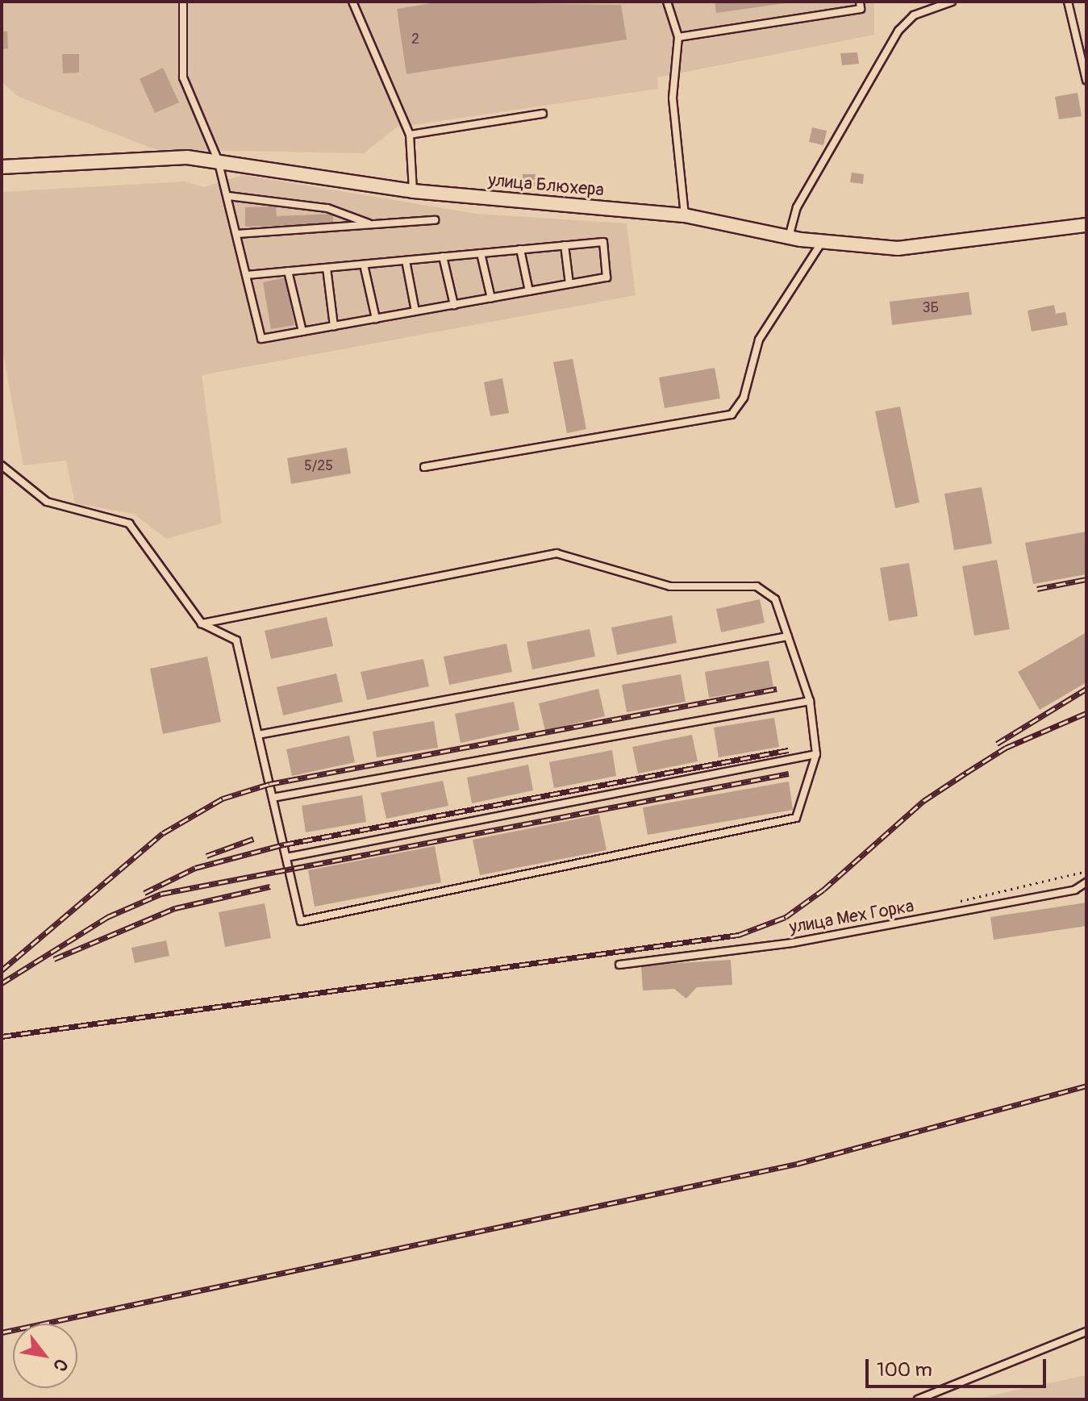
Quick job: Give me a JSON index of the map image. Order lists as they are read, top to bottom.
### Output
{
  "streets": {
    "street": ["улица Блюхера"],
    "lane": ["улица Мех Горка"]
  },
  "house_numbers": ["2", "3Б", "5/25"],
  "scale_bar": "100 m",
  "north": "bottom right"
}
